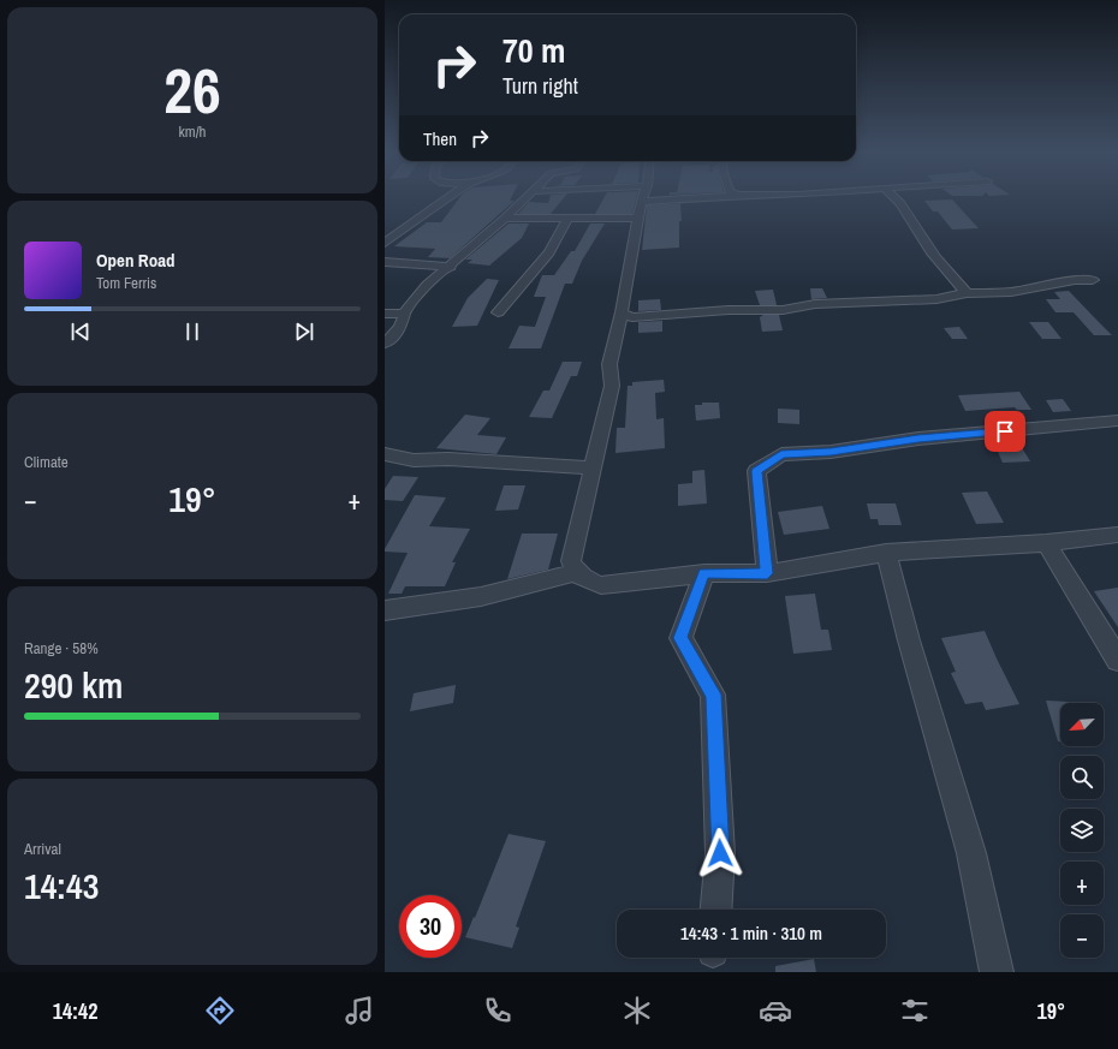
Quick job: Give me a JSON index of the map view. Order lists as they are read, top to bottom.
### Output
{
  "north": "bottom left",
  "page": {
    "tile": [
      ["26", "km/h"],
      "Climate",
      ["Range · 58%", "290 km"],
      ["Arrival", "14:43"]
    ],
    "turn": ["70 m", "Turn right"],
    "then": "Then",
    "song": ["Open Road", "Tom Ferris"],
    "heat": ["−", "19°", "+"],
    "map_buttons": ["+", "−"],
    "limit": "30",
    "trip": "14:43 · 1 min · 310 m",
    "tabs": ["14:42", "19°"]
  }
}
